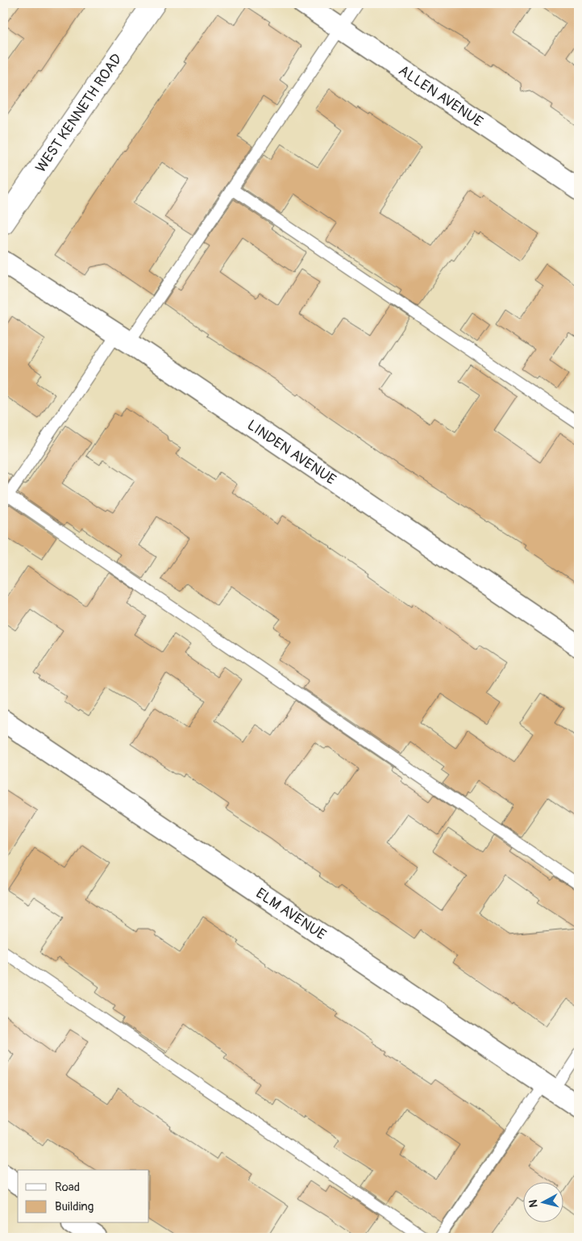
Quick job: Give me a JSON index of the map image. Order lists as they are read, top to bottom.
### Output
{
  "streets": {
    "street": [
      "ALLEN AVENUE",
      "WEST KENNETH ROAD",
      "LINDEN AVENUE",
      "ELM AVENUE"
    ]
  },
  "legend": ["Road", "Building"],
  "north": "left"
}
